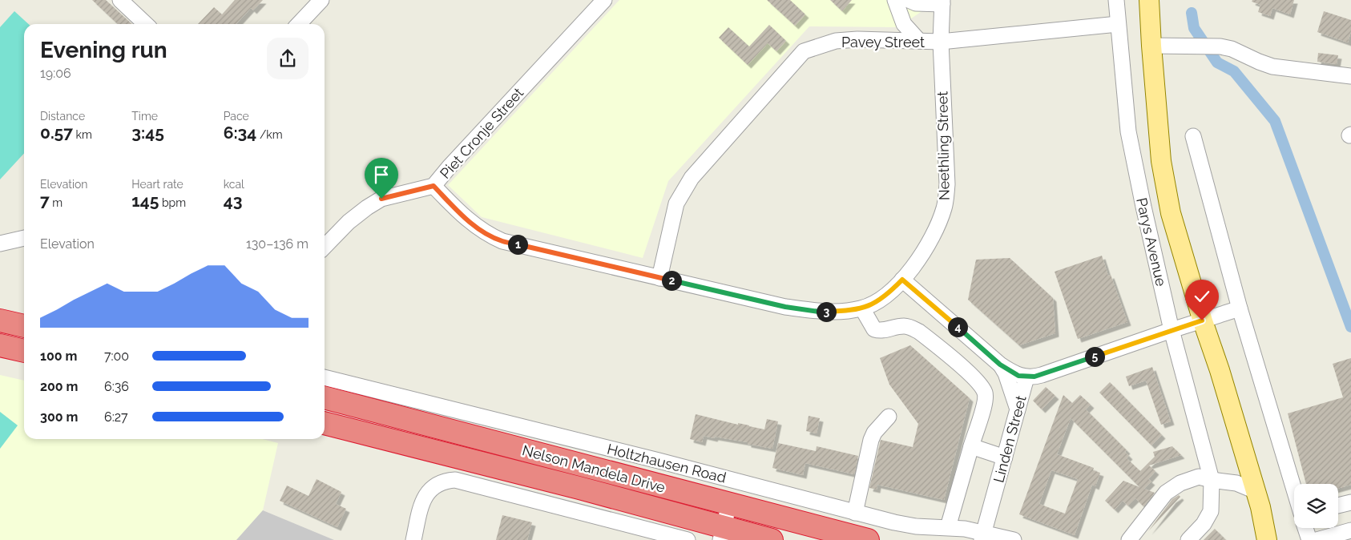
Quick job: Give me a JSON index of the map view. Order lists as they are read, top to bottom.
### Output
{
  "streets": {
    "highway": ["Nelson Mandela Drive"],
    "main road": ["Parys Avenue"],
    "street": [
      "Pavey Street",
      "Piet Cronje Street",
      "Neethling Street",
      "Linden Street",
      "Holtzhausen Road"
    ]
  },
  "crossings": [
    ["Pavey Street", "Neethling Street"],
    ["Pavey Street", "Parys Avenue"],
    ["Parys Avenue", "Linden Street"],
    ["Linden Street", "Holtzhausen Road"]
  ],
  "page": {
    "heading": ["Evening run", "19:06"],
    "stats": [
      ["Distance", "0.57 km"],
      ["Time", "3:45"],
      ["Pace", "6:34 /km"],
      ["Elevation", "7 m"],
      ["Heart rate", "145 bpm"],
      ["kcal", "43"]
    ],
    "chart": ["Elevation", "130–136 m"],
    "pins": [
      "1",
      "2",
      "3",
      "4",
      "5"
    ],
    "list": [
      {
        "name": "100 m",
        "note": "7:00"
      },
      {
        "name": "200 m",
        "note": "6:36"
      },
      {
        "name": "300 m",
        "note": "6:27"
      }
    ]
  }
}
